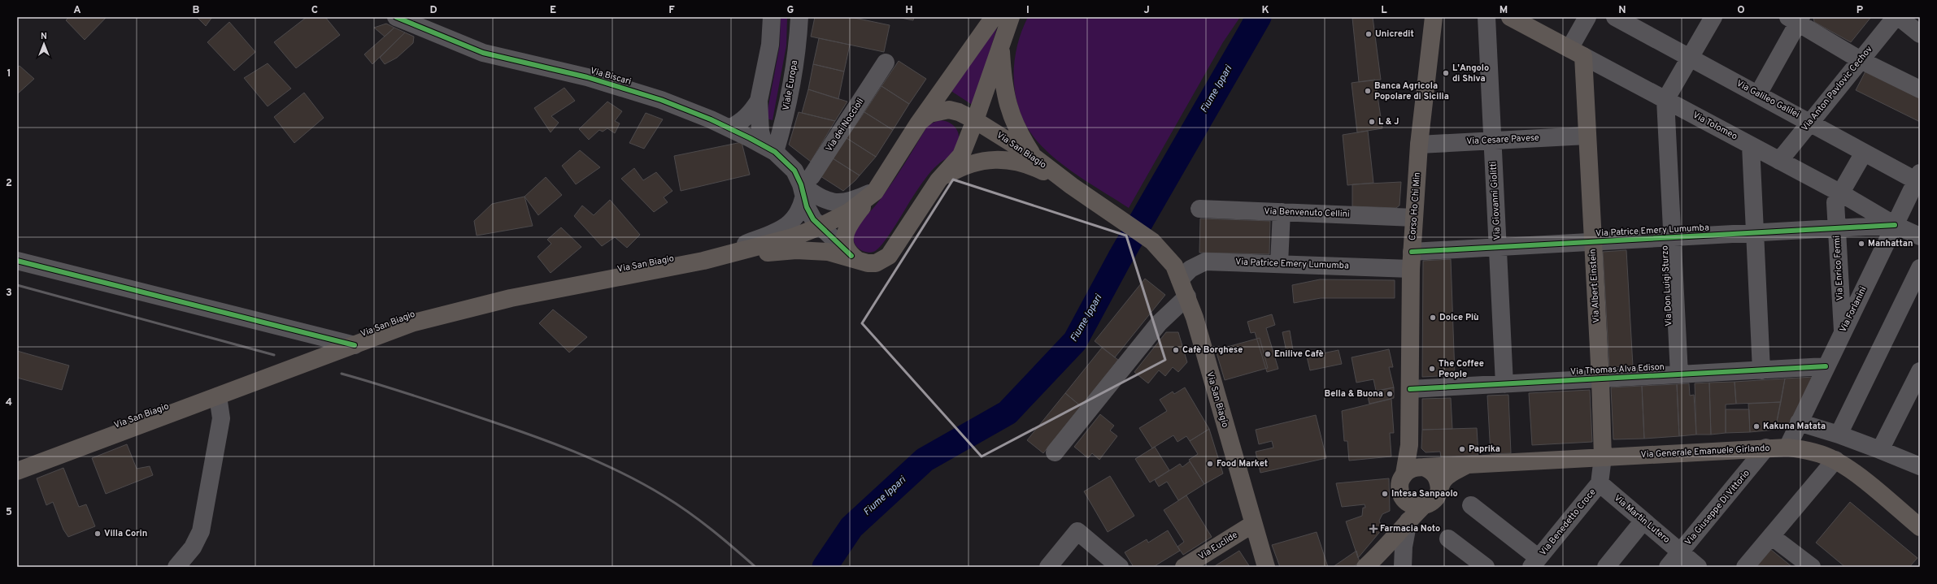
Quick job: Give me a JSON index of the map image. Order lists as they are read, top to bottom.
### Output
{
  "streets": {
    "main road": [
      "Via Tolomeo",
      "Via San Biagio",
      "Corso Ho Chi Min",
      "Via Albert Einstein",
      "Via Generale Emanuele Girlando",
      "Via Euclide"
    ],
    "street": [
      "Via Biscari",
      "Viale Europa",
      "Via Anton Pavlovic Cechov",
      "Via Galileo Galilei",
      "Via dei Noccioli",
      "Via Cesare Pavese",
      "Via Giovanni Giolitti",
      "Via Benvenuto Cellini",
      "Via Patrice Emery Lumumba",
      "Via Enrico Fermi",
      "Via Don Luigi Sturzo",
      "Via Forlanini",
      "Via Thomas Alva Edison",
      "Via Giuseppe Di Vittorio",
      "Via Martin Lutero",
      "Via Benedetto Croce"
    ]
  },
  "crossings": [
    ["Via Biscari", "Viale Europa"],
    ["Via Biscari", "Via dei Noccioli"],
    ["Via Anton Pavlovic Cechov", "Via Galileo Galilei"],
    ["Via Anton Pavlovic Cechov", "Via Tolomeo"],
    ["Via Galileo Galilei", "Via Enrico Fermi"],
    ["Via Galileo Galilei", "Via Forlanini"],
    ["Via Tolomeo", "Via Patrice Emery Lumumba"],
    ["Via Tolomeo", "Via Enrico Fermi"],
    ["Via Tolomeo", "Via Albert Einstein"],
    ["Via Tolomeo", "Via Don Luigi Sturzo"],
    ["Via Tolomeo", "Via Forlanini"],
    ["Via Cesare Pavese", "Via Giovanni Giolitti"],
    ["Via Cesare Pavese", "Corso Ho Chi Min"],
    ["Via Cesare Pavese", "Via Albert Einstein"],
    ["Via San Biagio", "Via Patrice Emery Lumumba"],
    ["Via San Biagio", "Via Euclide"],
    ["Via Giovanni Giolitti", "Via Patrice Emery Lumumba"],
    ["Via Giovanni Giolitti", "Via Thomas Alva Edison"],
    ["Corso Ho Chi Min", "Via Benvenuto Cellini"],
    ["Corso Ho Chi Min", "Via Patrice Emery Lumumba"],
    ["Corso Ho Chi Min", "Via Thomas Alva Edison"],
    ["Corso Ho Chi Min", "Via Generale Emanuele Girlando"],
    ["Via Patrice Emery Lumumba", "Via Enrico Fermi"],
    ["Via Patrice Emery Lumumba", "Via Albert Einstein"],
    ["Via Patrice Emery Lumumba", "Via Don Luigi Sturzo"],
    ["Via Patrice Emery Lumumba", "Via Forlanini"],
    ["Via Enrico Fermi", "Via Forlanini"],
    ["Via Albert Einstein", "Via Thomas Alva Edison"],
    ["Via Albert Einstein", "Via Generale Emanuele Girlando"],
    ["Via Albert Einstein", "Via Benedetto Croce"],
    ["Via Don Luigi Sturzo", "Via Thomas Alva Edison"],
    ["Via Forlanini", "Via Thomas Alva Edison"],
    ["Via Forlanini", "Via Generale Emanuele Girlando"],
    ["Via Generale Emanuele Girlando", "Via Giuseppe Di Vittorio"],
    ["Via Generale Emanuele Girlando", "Via Benedetto Croce"],
    ["Via Giuseppe Di Vittorio", "Via Martin Lutero"],
    ["Via Martin Lutero", "Via Benedetto Croce"]
  ],
  "water": ["Fiume Ippari"],
  "places": {
    "other": [
      "Unicredit",
      "L'Angolo di Shiva",
      "Banca Agricola Popolare di Sicilia",
      "L & J",
      "Manhattan",
      "Dolce Più",
      "Cafè Borghese",
      "Enilive Cafè",
      "The Coffee People",
      "Bella & Buona",
      "Kakuna Matata",
      "Paprika",
      "Food Market",
      "Intesa Sanpaolo",
      "Villa Corin"
    ],
    "health": ["Farmacia Noto"]
  },
  "north": "top",
  "grid": {
    "columns": [
      "A",
      "B",
      "C",
      "D",
      "E",
      "F",
      "G",
      "H",
      "I",
      "J",
      "K",
      "L",
      "M",
      "N",
      "O",
      "P"
    ],
    "rows": [
      "1",
      "2",
      "3",
      "4",
      "5"
    ]
  }
}
